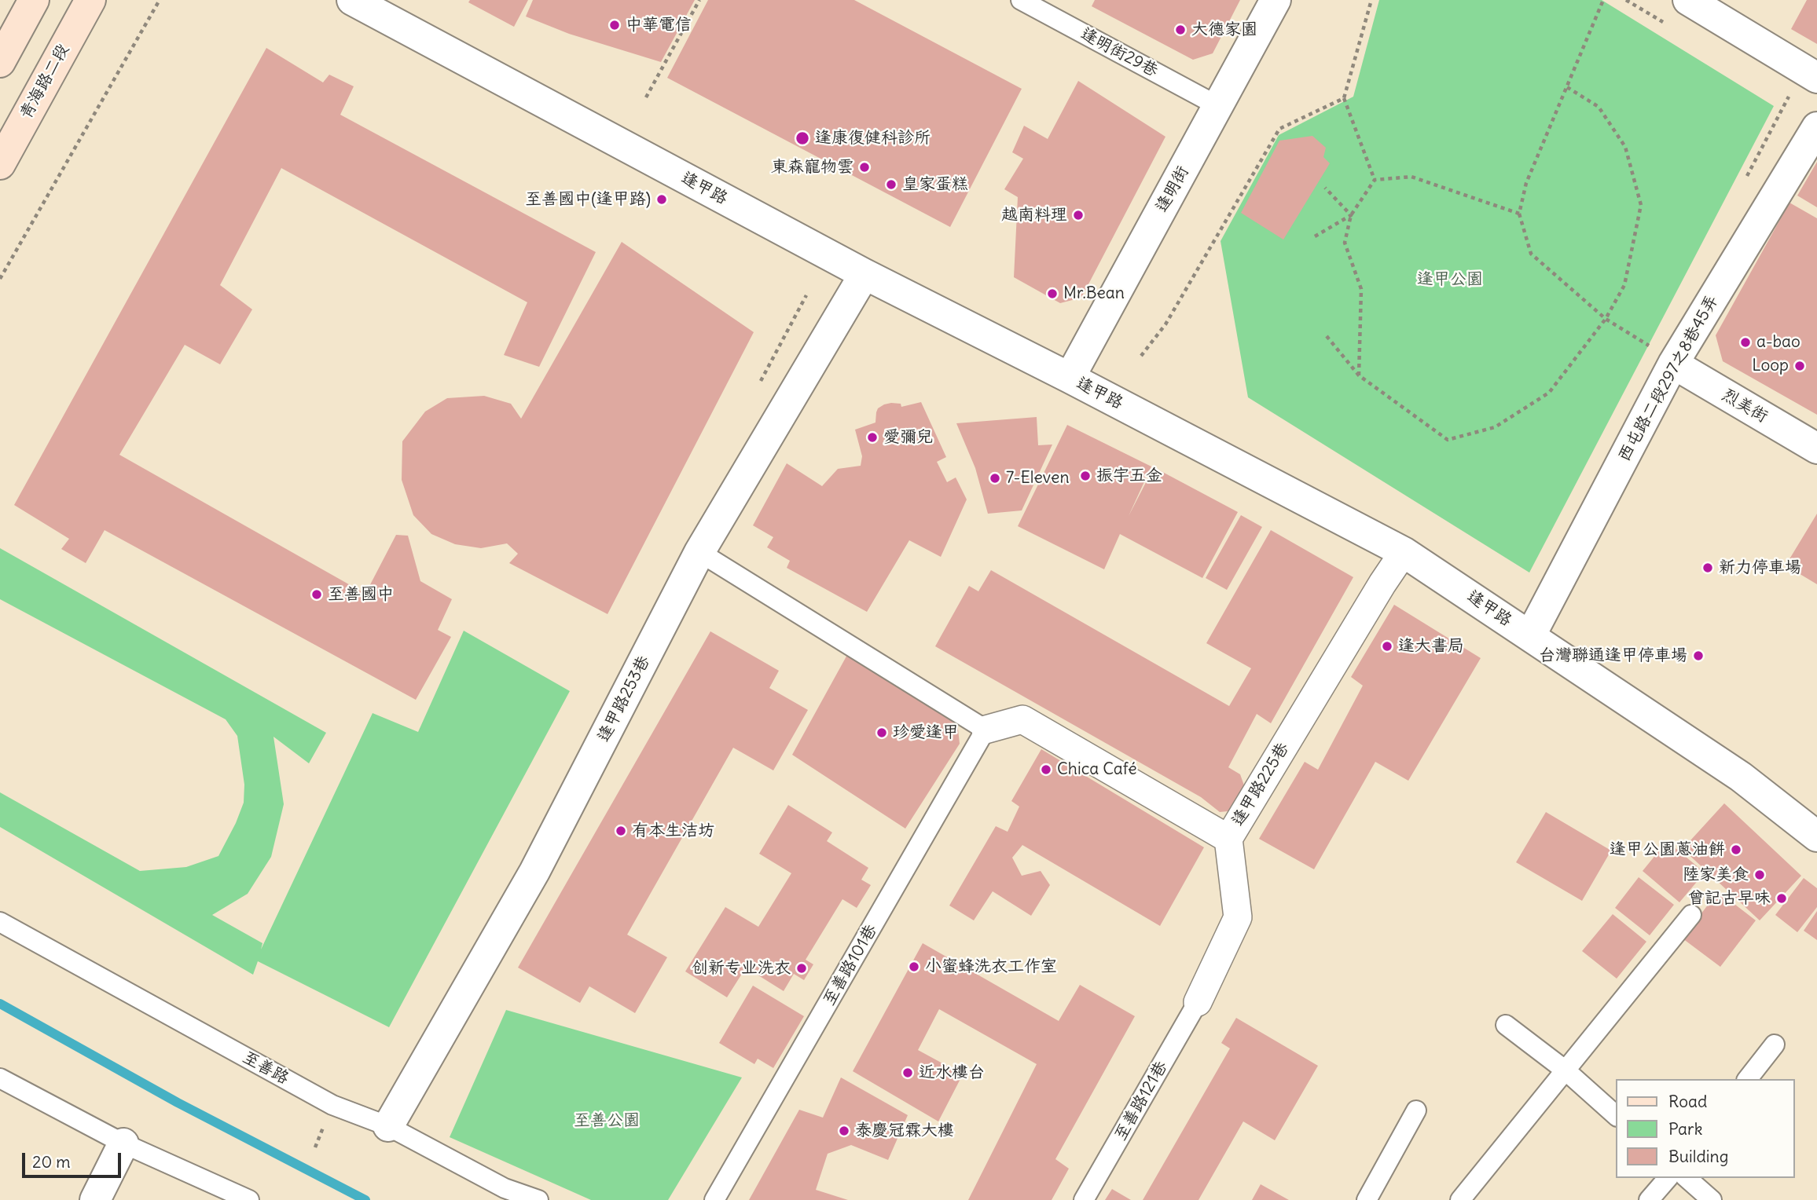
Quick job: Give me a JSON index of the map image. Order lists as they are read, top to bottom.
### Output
{
  "streets": {
    "main road": ["青海路二段"],
    "street": [
      "逢甲路",
      "逢明街",
      "西屯路二段297之8巷45弄",
      "烈美街",
      "逢甲路253巷",
      "逢甲路225巷"
    ],
    "lane": [
      "逢明街29巷",
      "至善路101巷",
      "至善路",
      "至善路121巷"
    ]
  },
  "crossings": [
    ["逢明街29巷", "逢明街"],
    ["逢甲路", "逢明街"],
    ["逢甲路", "西屯路二段297之8巷45弄"],
    ["逢甲路", "逢甲路253巷"],
    ["逢甲路", "逢甲路225巷"],
    ["西屯路二段297之8巷45弄", "烈美街"],
    ["逢甲路253巷", "至善路"],
    ["逢甲路225巷", "至善路101巷"]
  ],
  "parks": ["逢甲公園", "至善公園"],
  "places": [
    "中華電信",
    "大德家園",
    "逢康復健科診所",
    "東森寵物雲",
    "皇家蛋糕",
    "至善國中(逢甲路)",
    "越南料理",
    "Mr.Bean",
    "a-bao",
    "Loop",
    "愛彌兒",
    "振宇五金",
    "7-Eleven",
    "新力停車場",
    "至善國中",
    "逢大書局",
    "台灣聯通逢甲停車場",
    "珍愛逢甲",
    "Chica Café",
    "有本生洁坊",
    "逢甲公園蔥油餅",
    "陸家美食",
    "曾記古早味",
    "小蜜蜂洗衣工作室",
    "创新专业洗衣",
    "近水樓台",
    "泰慶冠霖大樓"
  ],
  "legend": ["Road", "Park", "Building"],
  "scale_bar": "20 m"
}
